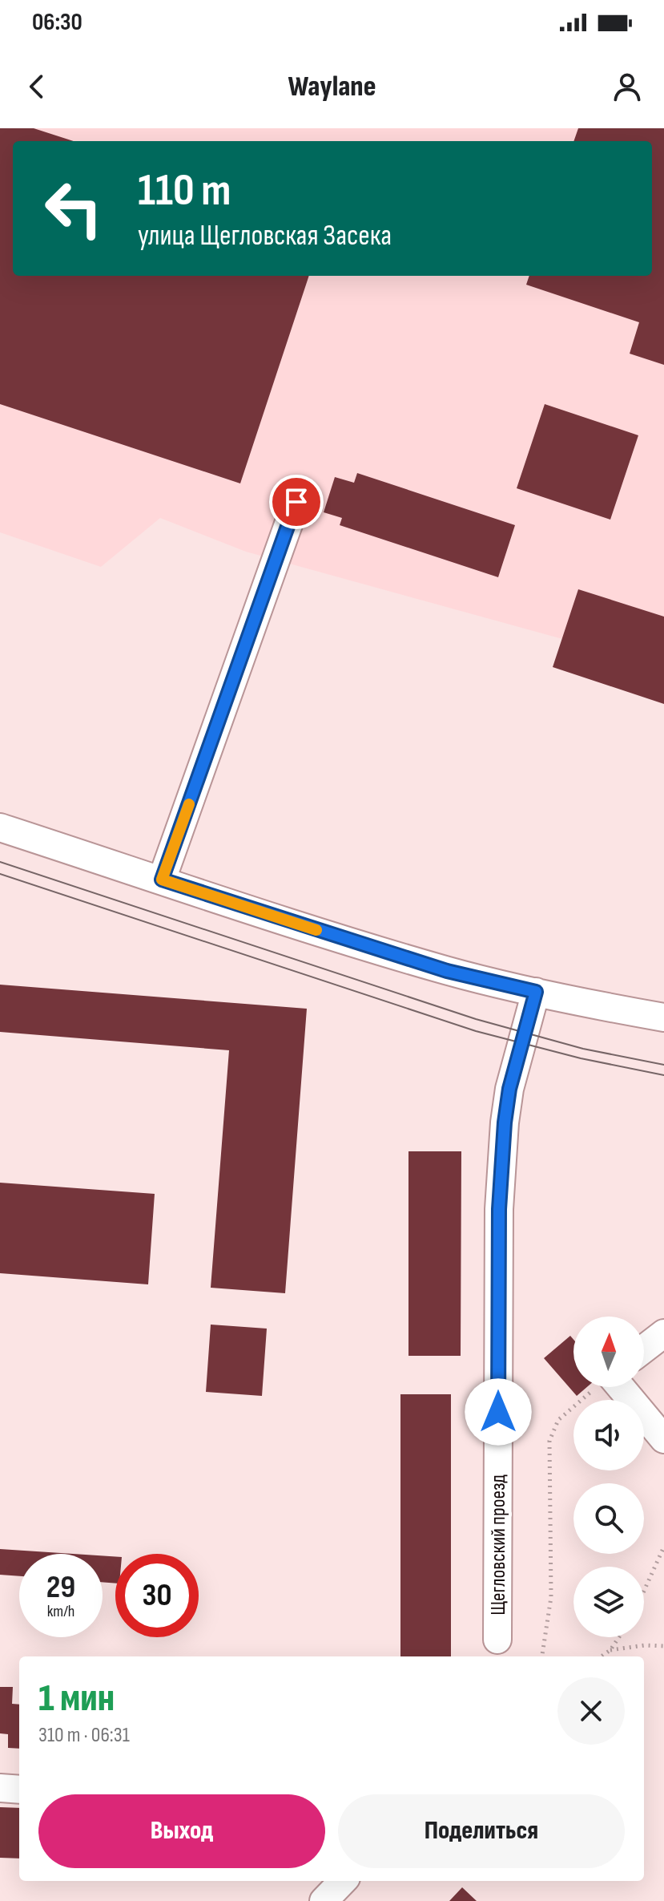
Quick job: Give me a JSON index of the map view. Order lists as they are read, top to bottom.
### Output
{
  "streets": {
    "street": ["Щегловский проезд"]
  },
  "north": "top",
  "page": {
    "status": "06:30",
    "header": "Waylane",
    "turn": ["110 m", "улица Щегловская Засека"],
    "speed": "29 km/h",
    "limit": "30",
    "heading": ["1 мин", "310 m · 06:31"],
    "buttons": ["Выход", "Поделиться"]
  }
}
